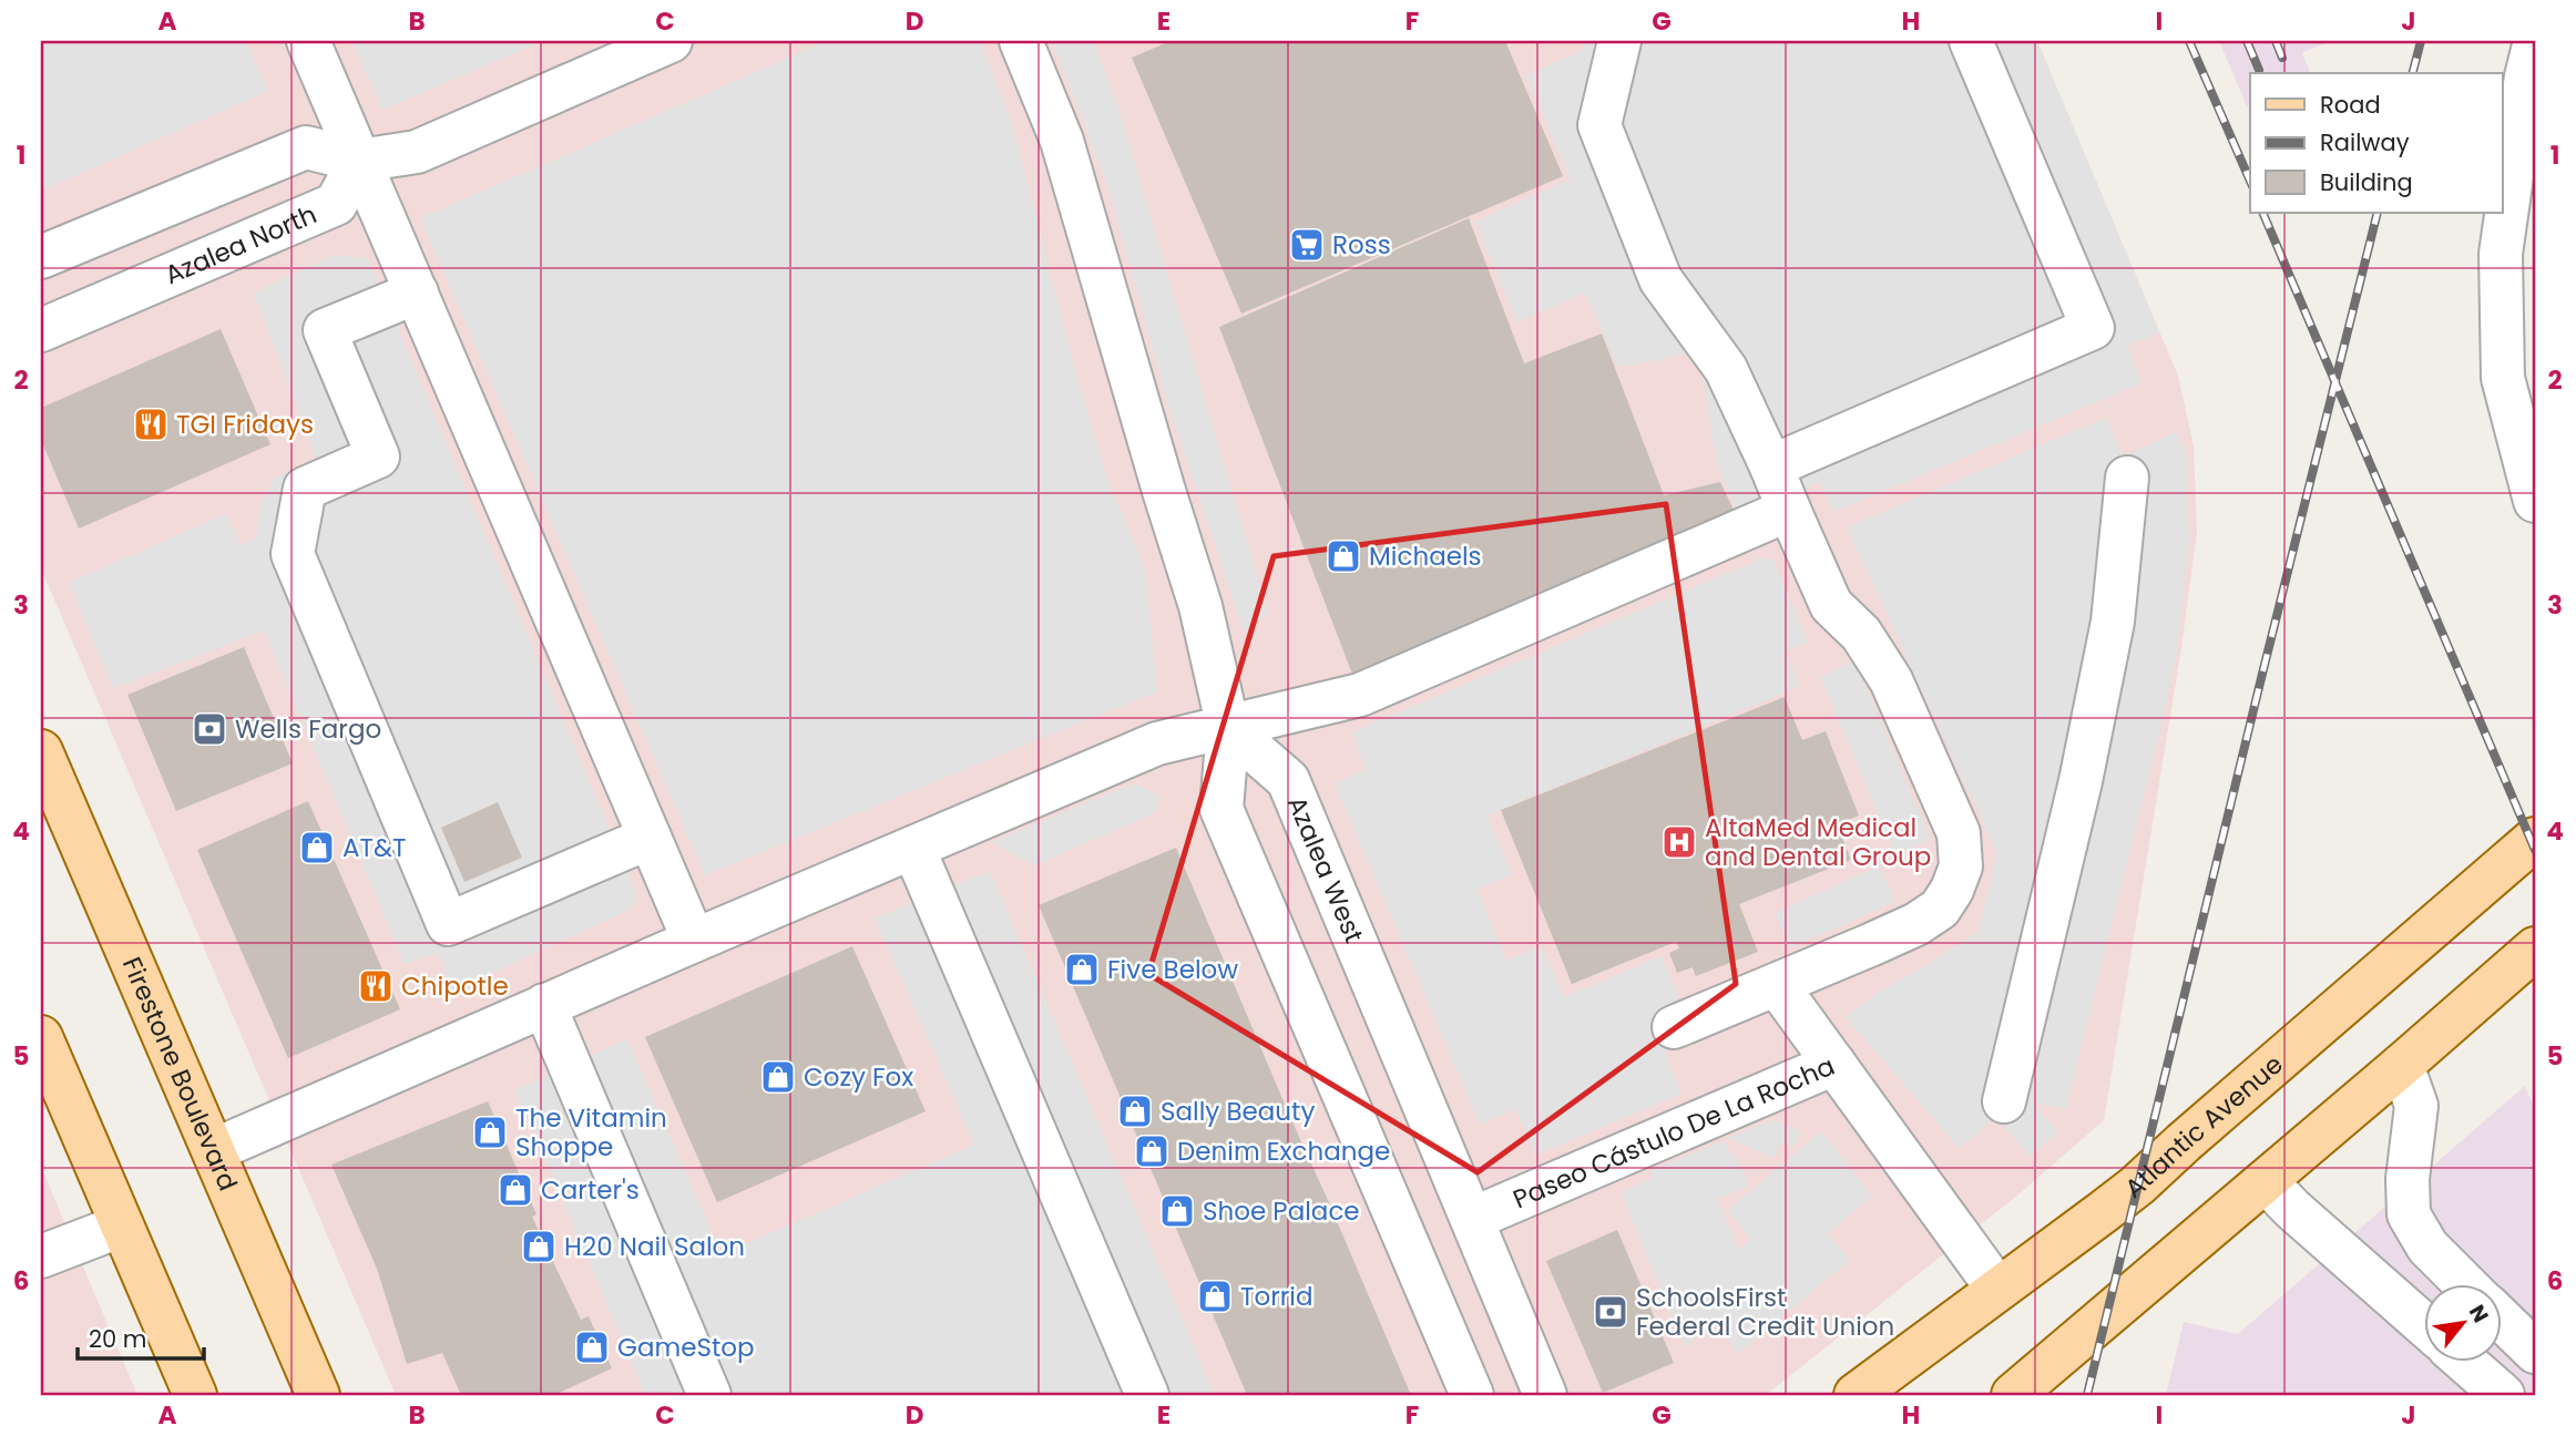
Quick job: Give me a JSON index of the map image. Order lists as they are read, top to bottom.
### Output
{
  "streets": {
    "main road": ["Firestone Boulevard", "Atlantic Avenue"],
    "street": ["Azalea North", "Azalea West", "Paseo Cástulo De La Rocha"]
  },
  "crossings": [
    ["Azalea West", "Paseo Cástulo De La Rocha"],
    ["Atlantic Avenue", "Paseo Cástulo De La Rocha"]
  ],
  "places": {
    "supermarket": ["Ross"],
    "restaurant": ["TGI Fridays", "Chipotle"],
    "shop": [
      "Michaels",
      "AT&T",
      "Five Below",
      "Cozy Fox",
      "Sally Beauty",
      "The Vitamin Shoppe",
      "Denim Exchange",
      "Carter's",
      "Shoe Palace",
      "H20 Nail Salon",
      "Torrid",
      "GameStop"
    ],
    "bank": ["Wells Fargo", "SchoolsFirst Federal Credit Union"],
    "hospital": ["AltaMed Medical and Dental Group"]
  },
  "legend": ["Road", "Railway", "Building"],
  "scale_bar": "20 m",
  "north": "top right",
  "grid": {
    "columns": [
      "A",
      "B",
      "C",
      "D",
      "E",
      "F",
      "G",
      "H",
      "I",
      "J"
    ],
    "rows": [
      "1",
      "2",
      "3",
      "4",
      "5",
      "6"
    ]
  }
}
